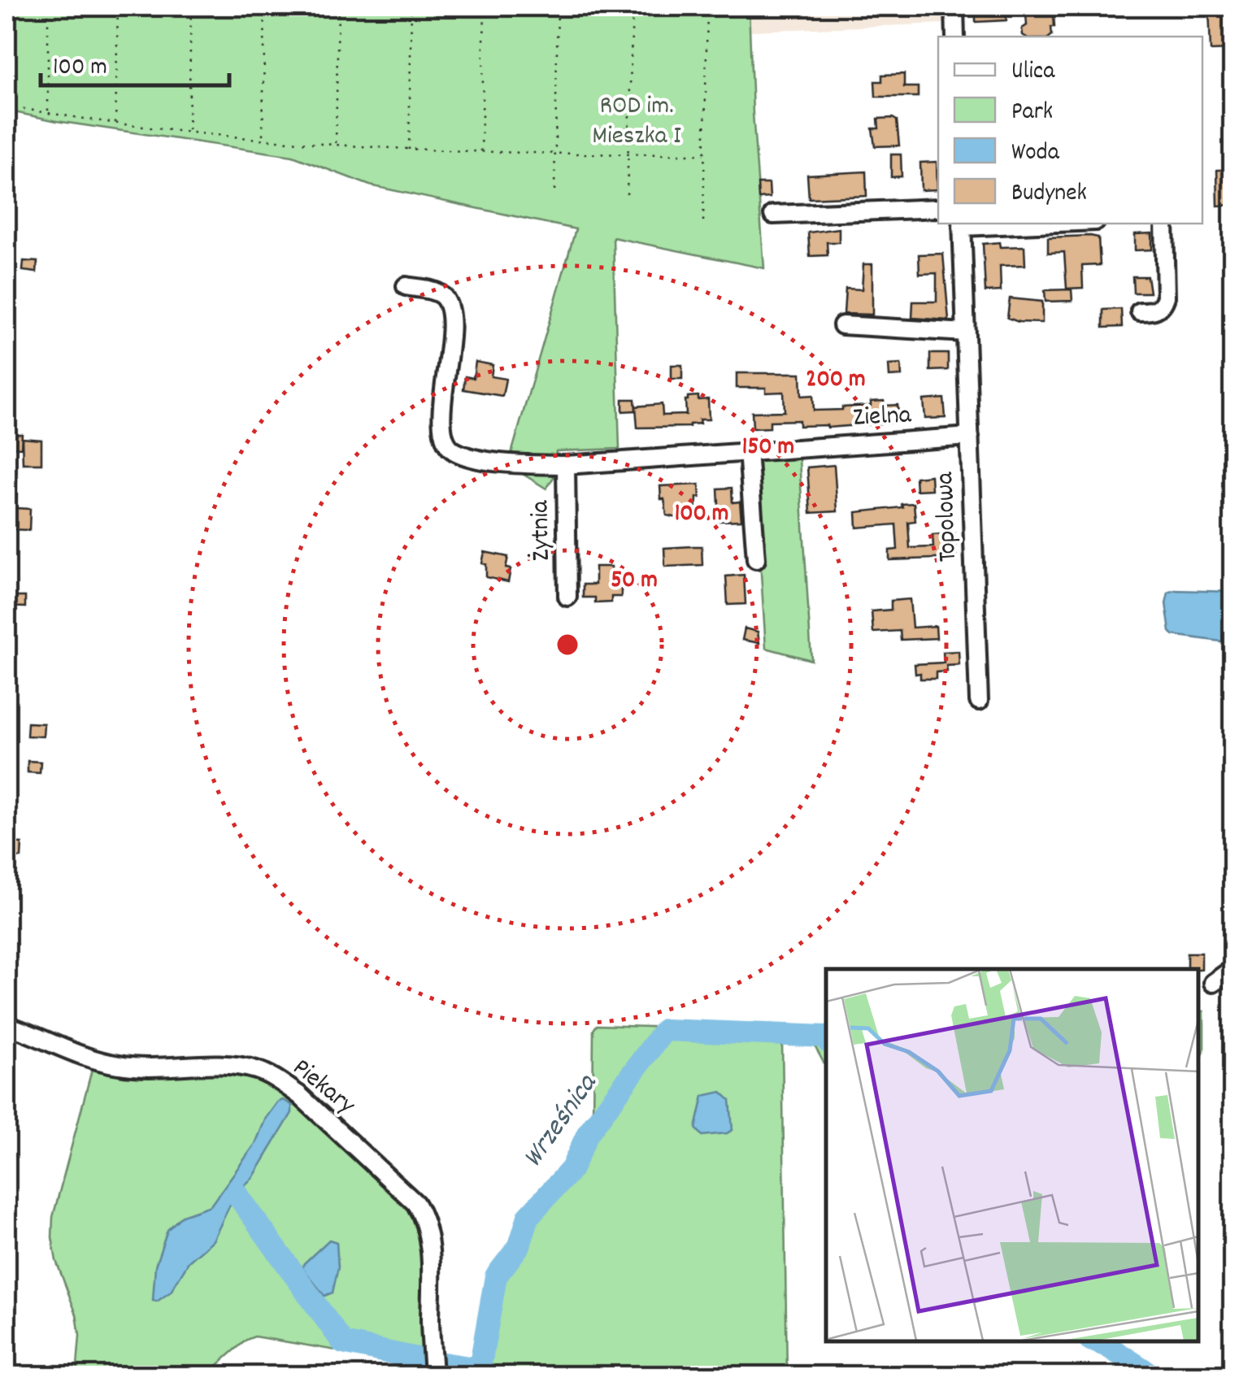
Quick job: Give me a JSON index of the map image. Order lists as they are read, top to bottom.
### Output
{
  "streets": {
    "street": [
      "Zielna",
      "Topolowa",
      "Żytnia",
      "Piekary"
    ]
  },
  "crossings": [
    ["Zielna", "Topolowa"],
    ["Zielna", "Żytnia"]
  ],
  "water": ["Wrześnica"],
  "parks": ["ROD im. Mieszka I"],
  "legend": [
    "Ulica",
    "Park",
    "Woda",
    "Budynek"
  ],
  "scale_bar": "100 m",
  "rings": [
    "200 m",
    "150 m",
    "100 m",
    "50 m"
  ]
}
